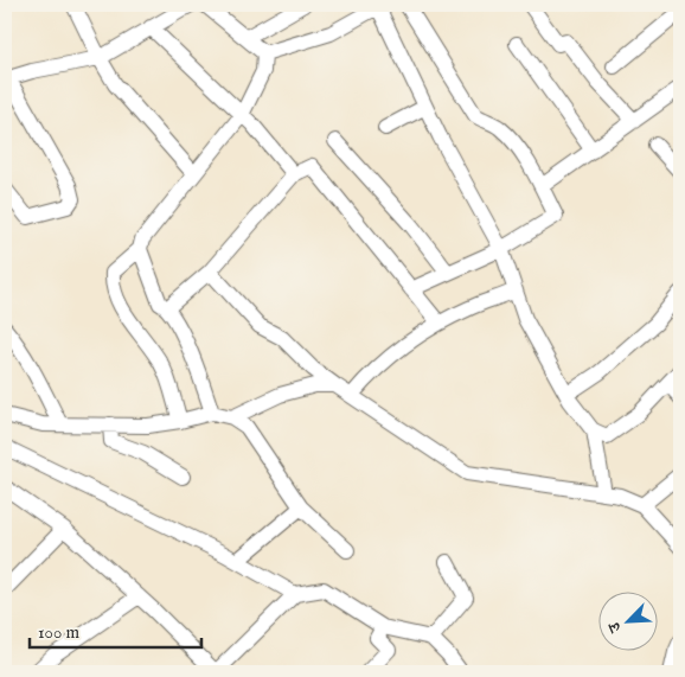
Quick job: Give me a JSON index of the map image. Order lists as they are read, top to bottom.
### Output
{
  "scale_bar": "100 m",
  "north": "bottom left"
}
